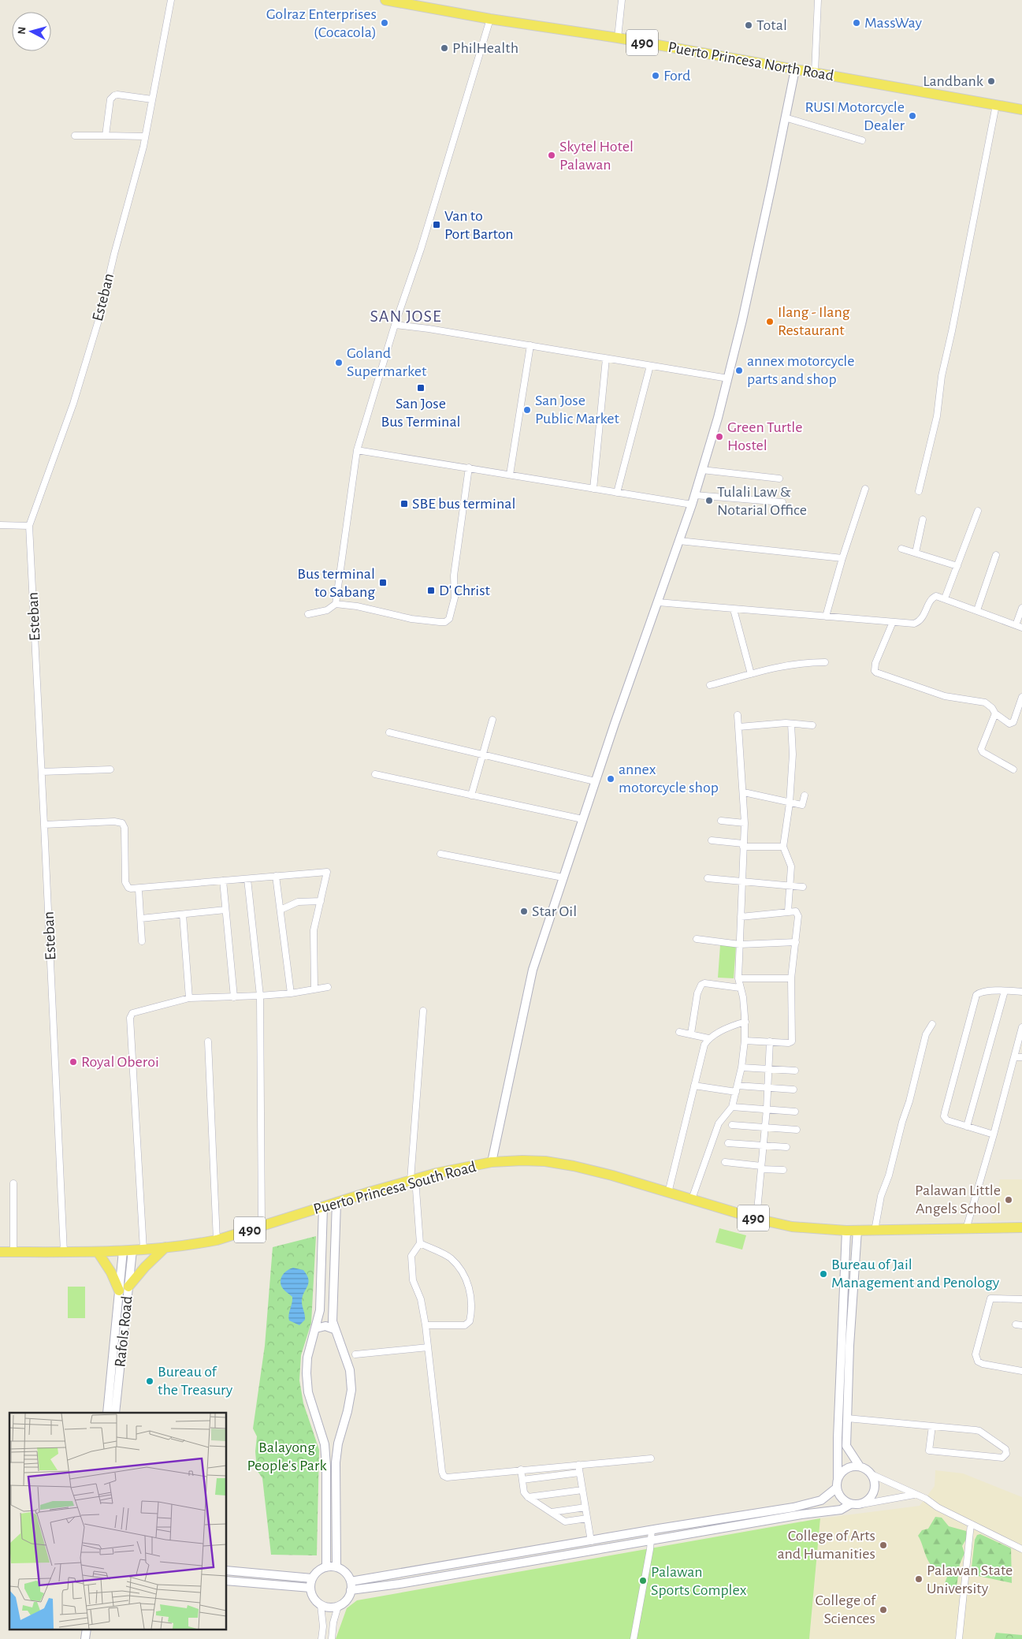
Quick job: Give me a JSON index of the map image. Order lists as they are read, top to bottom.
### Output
{
  "streets": {
    "main road": ["490", "Puerto Princesa North Road", "Puerto Princesa South Road"],
    "street": ["Esteban", "Rafols Road"]
  },
  "crossings": [
    ["Esteban", "Puerto Princesa South Road"],
    ["Puerto Princesa South Road", "Rafols Road"]
  ],
  "districts": ["SAN JOSE"],
  "parks": ["Balayong People's Park"],
  "places": {
    "other": [
      "Golraz Enterprises (Cocacola)",
      "MassWay",
      "Total",
      "PhilHealth",
      "Ford",
      "Landbank",
      "RUSI Motorcycle Dealer",
      "Skytel Hotel Palawan",
      "Ilang - Ilang Restaurant",
      "Goland Supermarket",
      "annex motorcycle parts and shop",
      "San Jose Public Market",
      "Green Turtle Hostel",
      "Tulali Law & Notarial Office",
      "annex motorcycle shop",
      "Star Oil",
      "Royal Oberoi",
      "Palawan Little Angels School",
      "Bureau of Jail Management and Penology",
      "Bureau of the Treasury",
      "College of Arts and Humanities",
      "Palawan State University",
      "Palawan Sports Complex",
      "College of Sciences"
    ],
    "transit": [
      "Van to Port Barton",
      "San Jose Bus Terminal",
      "SBE bus terminal",
      "Bus terminal to Sabang",
      "D' Christ"
    ]
  },
  "north": "left"
}
